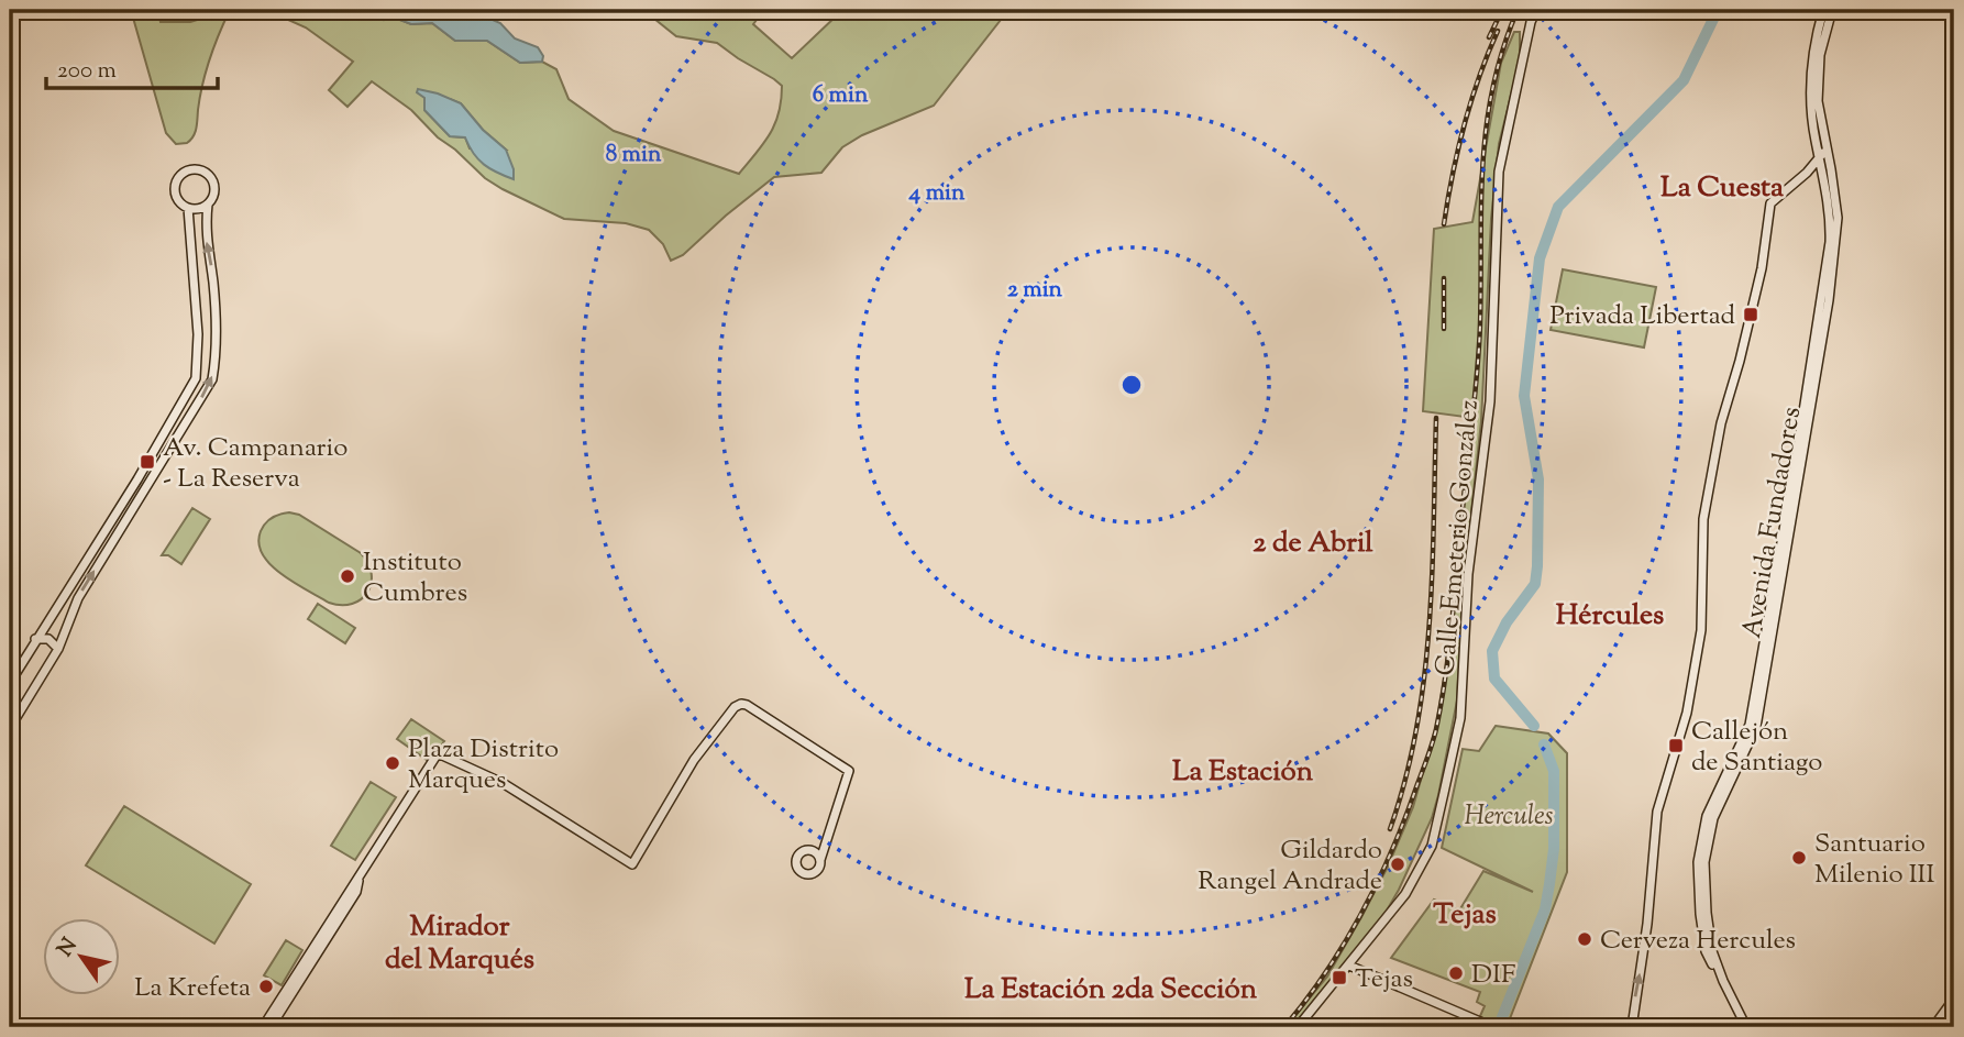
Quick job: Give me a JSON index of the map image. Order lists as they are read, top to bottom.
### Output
{
  "streets": {
    "street": ["Avenida Fundadores", "Calle Emeterio González"]
  },
  "districts": [
    "La Cuesta",
    "2 de Abril",
    "Hércules",
    "La Estación",
    "Tejas",
    "Mirador del Marqués",
    "La Estación 2da Sección"
  ],
  "parks": ["Hercules"],
  "places": {
    "transit": [
      "Privada Libertad",
      "Av. Campanario - La Reserva",
      "Callejón de Santiago",
      "Tejas"
    ],
    "other": [
      "Instituto Cumbres",
      "Plaza Distrito Marques",
      "Santuario Milenio III",
      "Gildardo Rangel Andrade",
      "Cerveza Hercules",
      "DIF",
      "La Krefeta"
    ]
  },
  "scale_bar": "200 m",
  "north": "top left",
  "rings": [
    "6 min",
    "8 min",
    "4 min",
    "2 min"
  ]
}
